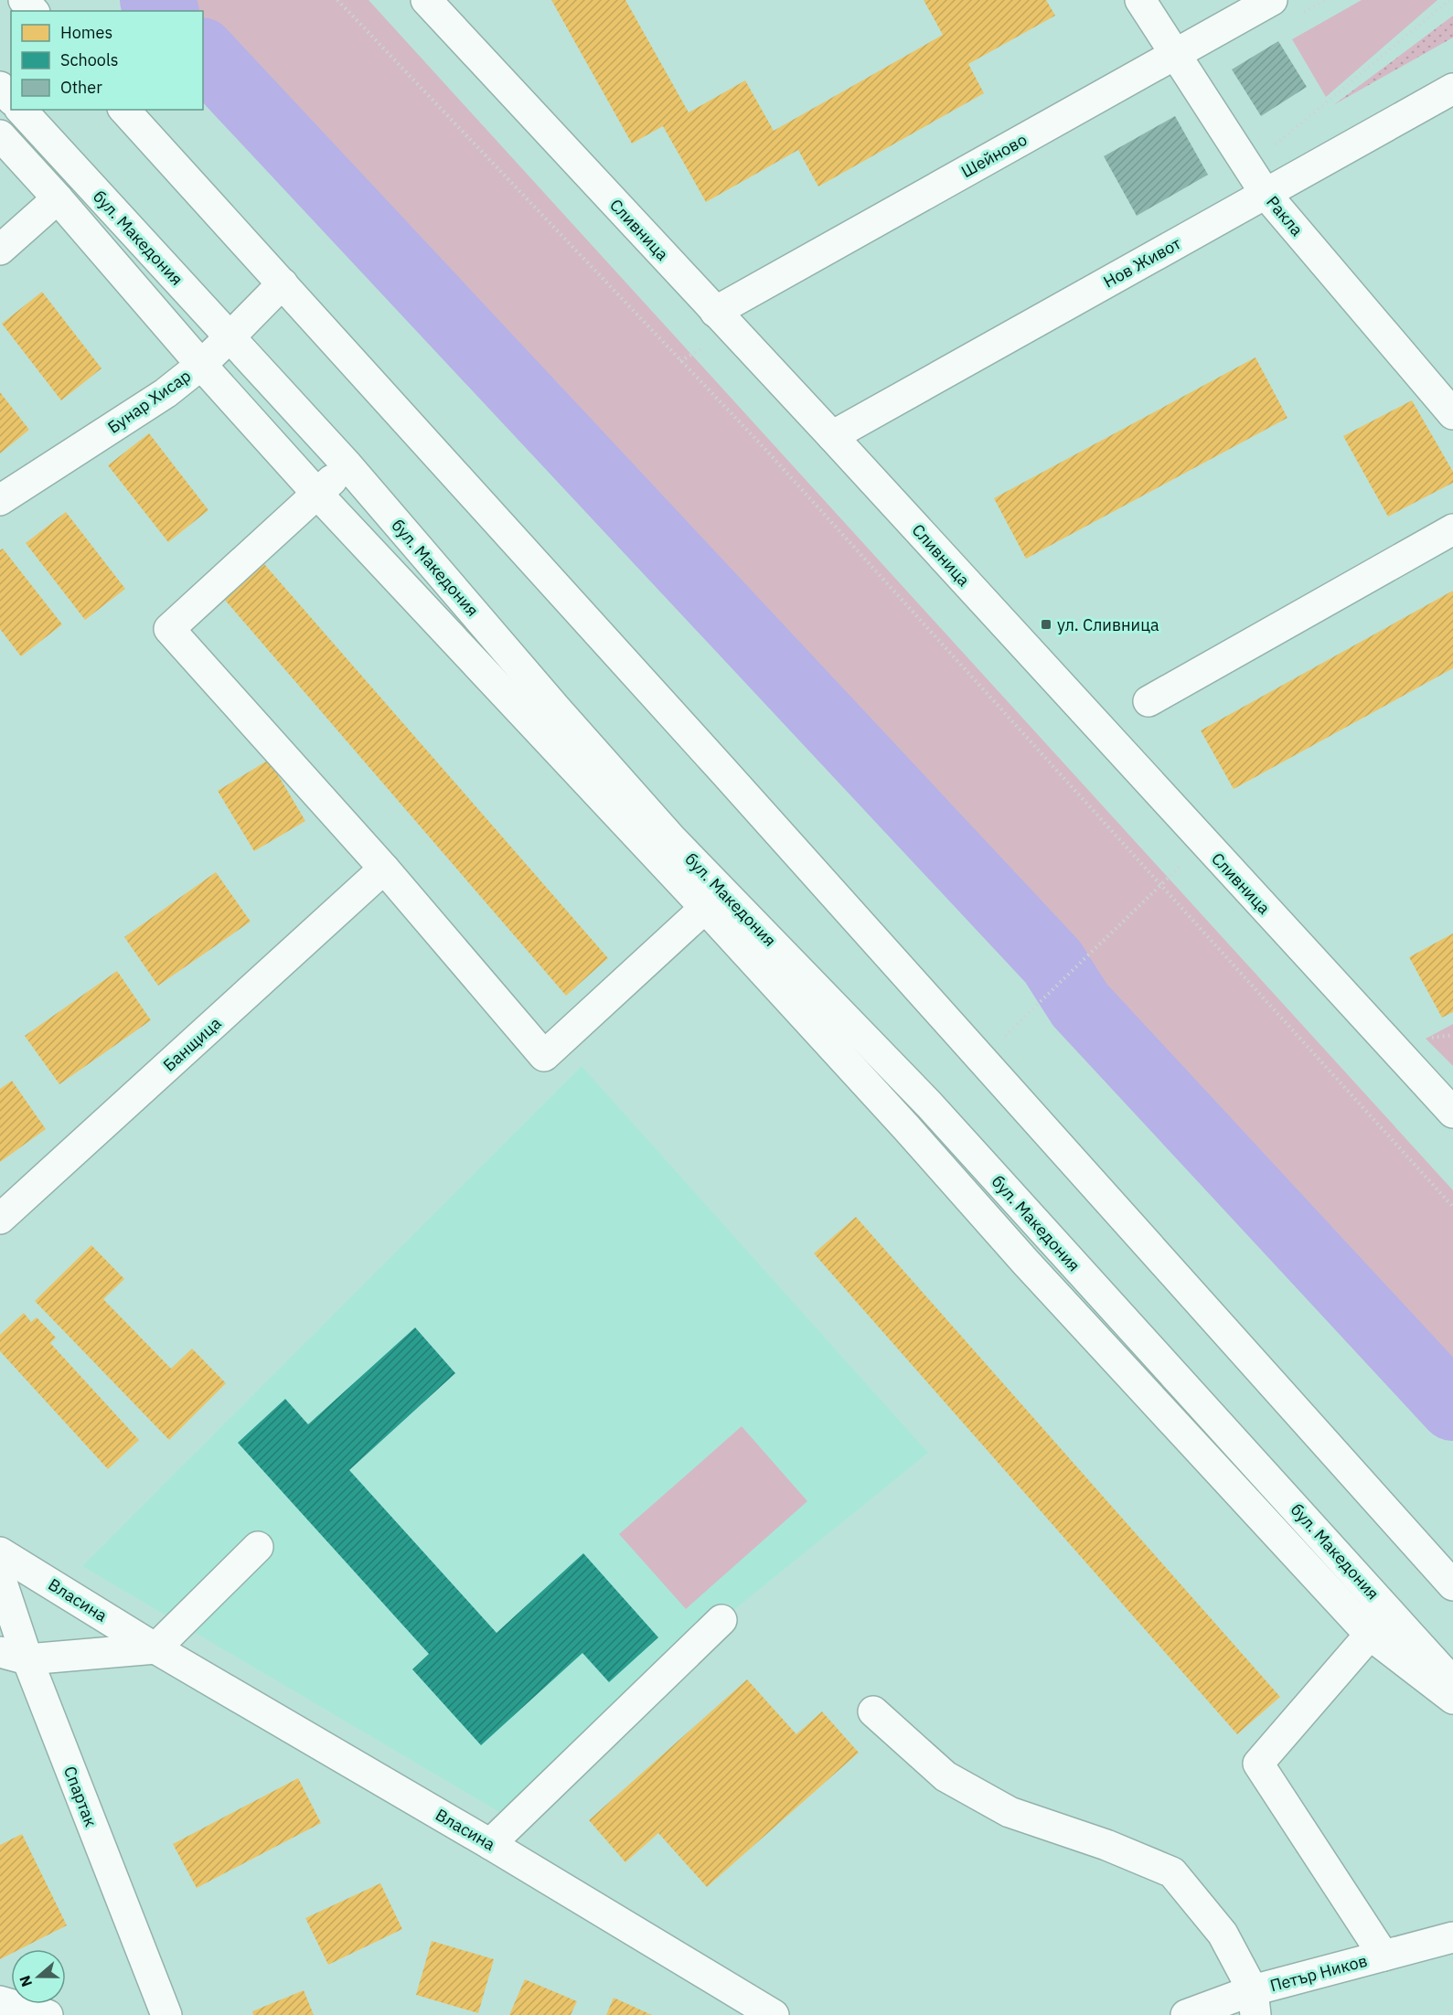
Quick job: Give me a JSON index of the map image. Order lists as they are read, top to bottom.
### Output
{
  "streets": {
    "street": [
      "Шейново",
      "Ракла",
      "Сливница",
      "бул. Македония",
      "Нов Живот",
      "Бунар Хисар",
      "Банщица",
      "Власина",
      "Спартак",
      "Петър Ников"
    ]
  },
  "crossings": [
    ["Шейново", "Ракла"],
    ["Шейново", "Сливница"],
    ["Ракла", "Нов Живот"],
    ["Сливница", "Нов Живот"],
    ["бул. Македония", "Бунар Хисар"]
  ],
  "places": {
    "transit": ["ул. Сливница"]
  },
  "legend": ["Homes", "Schools", "Other"],
  "north": "left"
}
